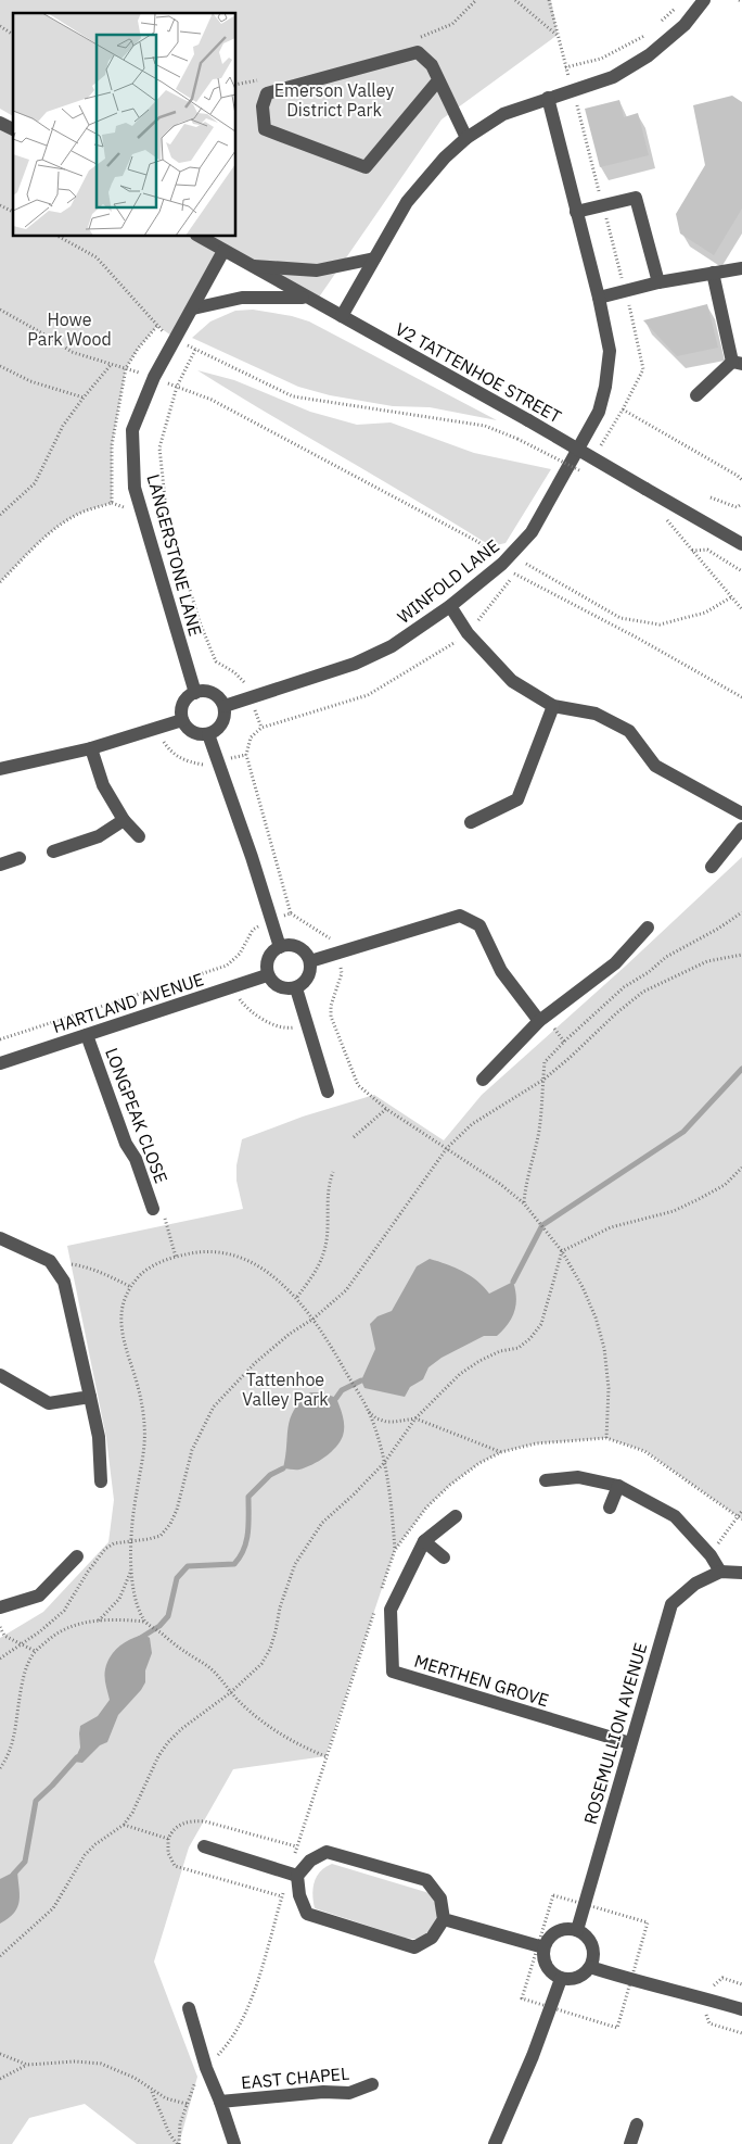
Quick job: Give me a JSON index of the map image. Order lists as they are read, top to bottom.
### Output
{
  "streets": {
    "street": [
      "V2 TATTENHOE STREET",
      "LANGERSTONE LANE",
      "WINFOLD LANE",
      "HARTLAND AVENUE",
      "LONGPEAK CLOSE",
      "MERTHEN GROVE",
      "ROSEMULLION AVENUE",
      "EAST CHAPEL"
    ]
  },
  "crossings": [
    ["V2 TATTENHOE STREET", "LANGERSTONE LANE"],
    ["LANGERSTONE LANE", "WINFOLD LANE"],
    ["HARTLAND AVENUE", "LONGPEAK CLOSE"],
    ["MERTHEN GROVE", "ROSEMULLION AVENUE"]
  ],
  "parks": ["Emerson Valley District Park", "Howe Park Wood", "Tattenhoe Valley Park"]
}
